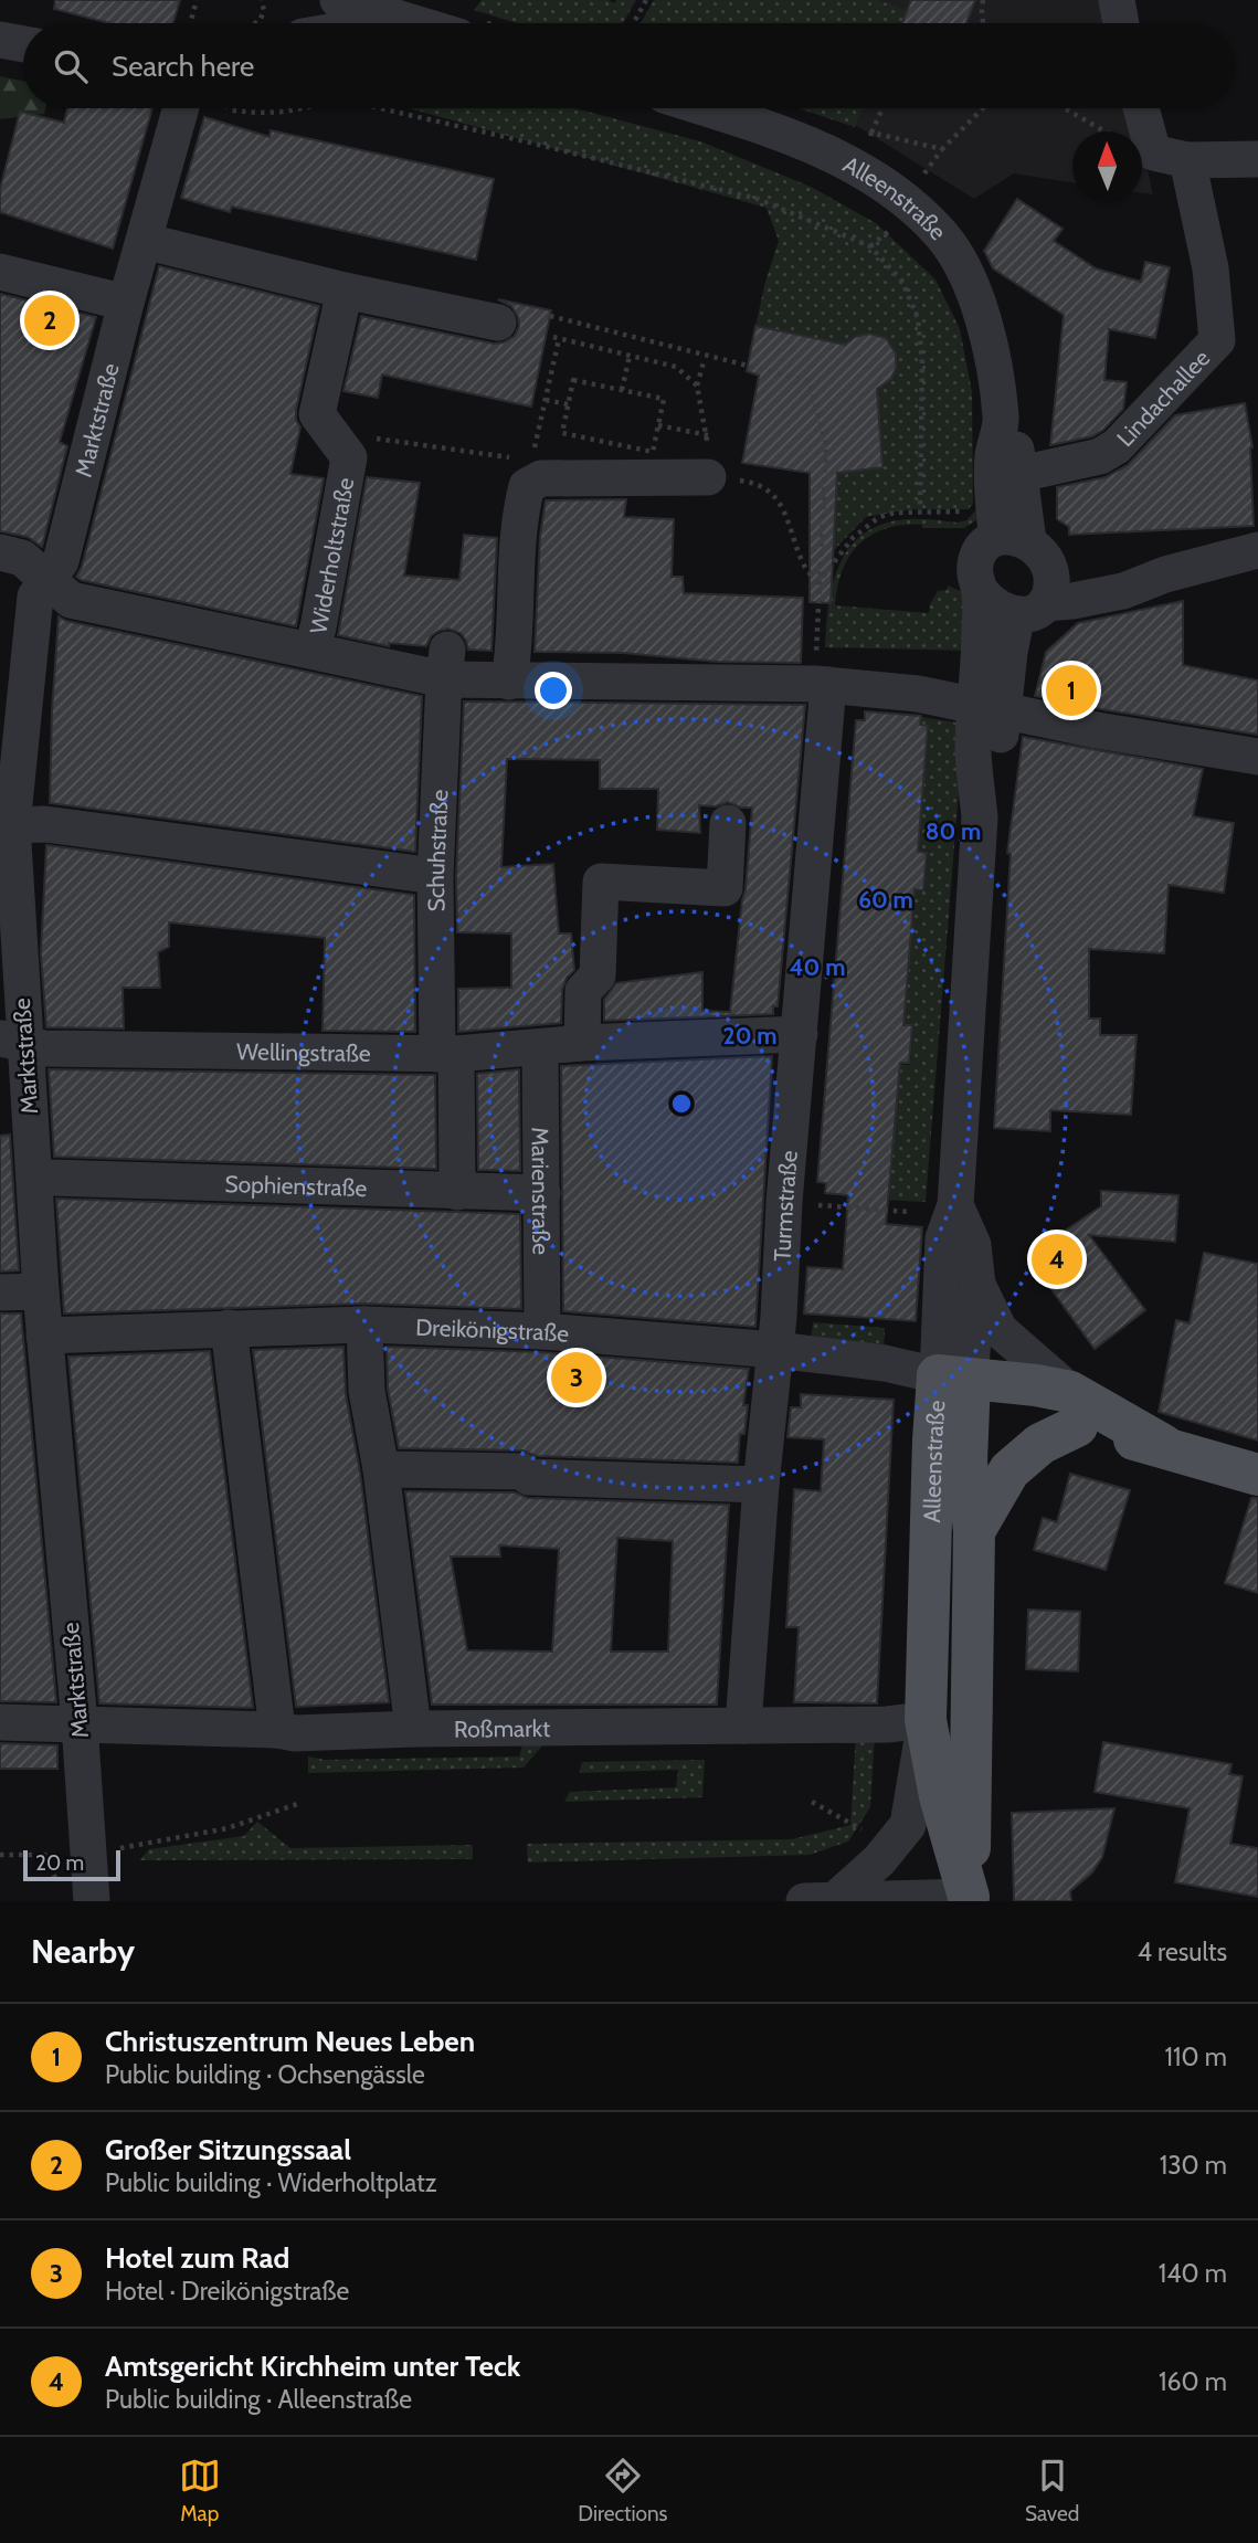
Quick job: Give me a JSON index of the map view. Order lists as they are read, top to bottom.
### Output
{
  "streets": {
    "main road": ["Alleenstraße"],
    "street": [
      "Lindachallee",
      "Marktstraße",
      "Widerholtstraße",
      "Schuhstraße",
      "Wellingstraße",
      "Sophienstraße",
      "Marienstraße",
      "Turmstraße",
      "Dreikönigstraße",
      "Roßmarkt"
    ]
  },
  "crossings": [
    ["Alleenstraße", "Lindachallee"],
    ["Alleenstraße", "Dreikönigstraße"],
    ["Alleenstraße", "Roßmarkt"],
    ["Marktstraße", "Wellingstraße"],
    ["Marktstraße", "Dreikönigstraße"],
    ["Marktstraße", "Roßmarkt"],
    ["Schuhstraße", "Wellingstraße"],
    ["Schuhstraße", "Sophienstraße"],
    ["Wellingstraße", "Marienstraße"],
    ["Wellingstraße", "Turmstraße"],
    ["Sophienstraße", "Marienstraße"],
    ["Marienstraße", "Dreikönigstraße"],
    ["Turmstraße", "Dreikönigstraße"],
    ["Turmstraße", "Roßmarkt"]
  ],
  "scale_bar": "20 m",
  "north": "top",
  "page": {
    "search": "Search here",
    "pins": [
      "2",
      "1",
      "4",
      "3"
    ],
    "scale": "20 m",
    "heading": ["Nearby", "4 results"],
    "list": [
      {
        "mark": "1",
        "name": "Christuszentrum Neues Leben",
        "note": "Public building · Ochsengässle",
        "value": "110 m"
      },
      {
        "mark": "2",
        "name": "Großer Sitzungssaal",
        "note": "Public building · Widerholtplatz",
        "value": "130 m"
      },
      {
        "mark": "3",
        "name": "Hotel zum Rad",
        "note": "Hotel · Dreikönigstraße",
        "value": "140 m"
      },
      {
        "mark": "4",
        "name": "Amtsgericht Kirchheim unter Teck",
        "note": "Public building · Alleenstraße",
        "value": "160 m"
      }
    ],
    "nav": ["Map", "Directions", "Saved"]
  },
  "rings": [
    "80 m",
    "60 m",
    "40 m",
    "20 m"
  ]
}
